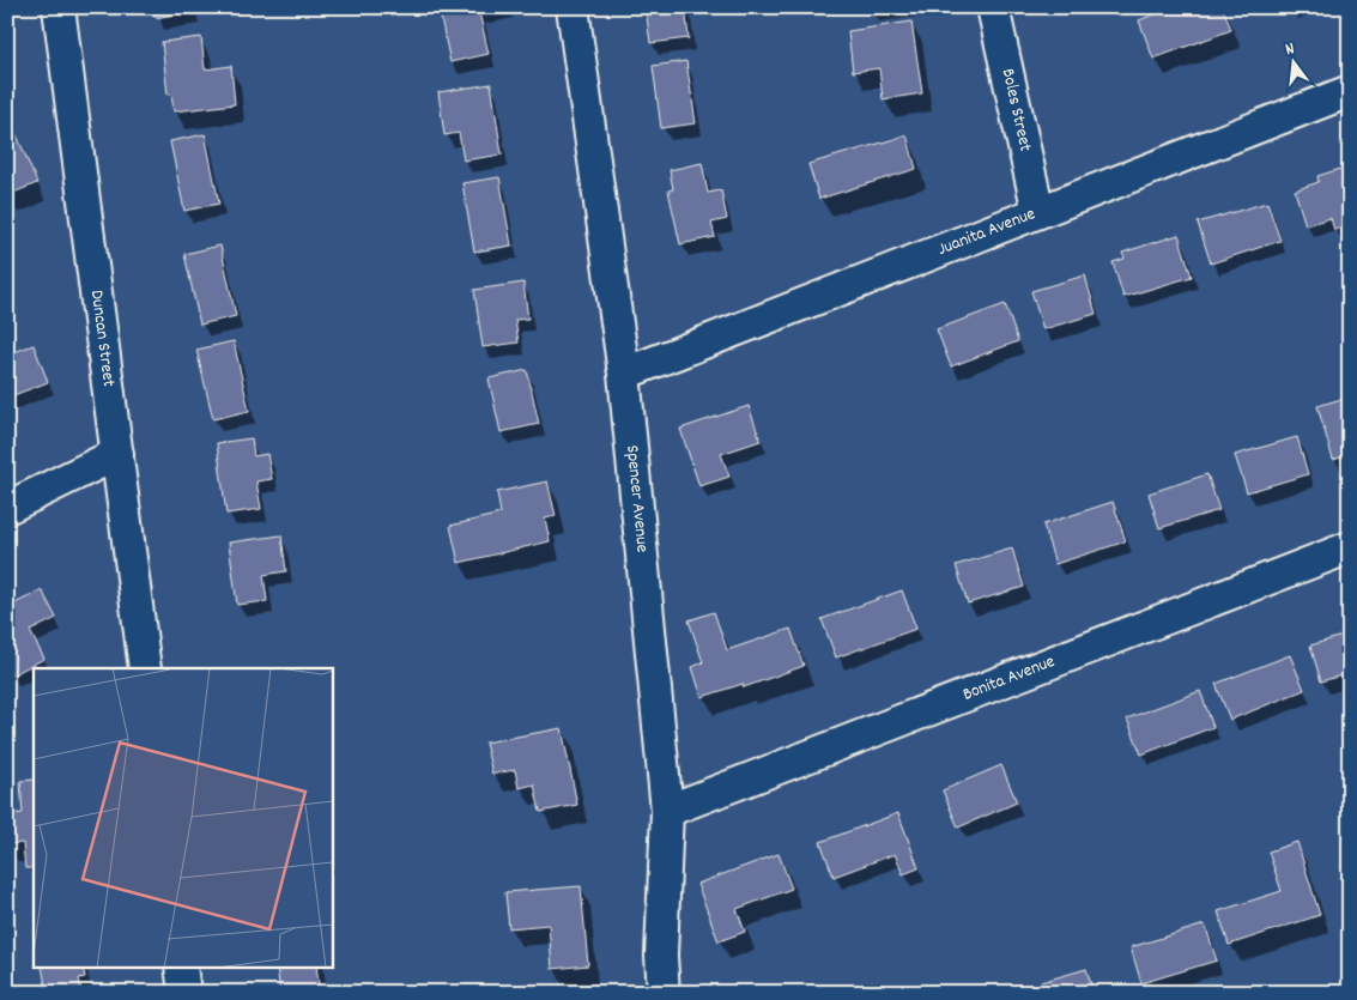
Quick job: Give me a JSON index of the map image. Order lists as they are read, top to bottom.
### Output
{
  "streets": {
    "street": [
      "Boles Street",
      "Juanita Avenue",
      "Duncan Street",
      "Spencer Avenue",
      "Bonita Avenue"
    ]
  },
  "crossings": [
    ["Boles Street", "Juanita Avenue"],
    ["Juanita Avenue", "Spencer Avenue"],
    ["Spencer Avenue", "Bonita Avenue"]
  ],
  "north": "top"
}
